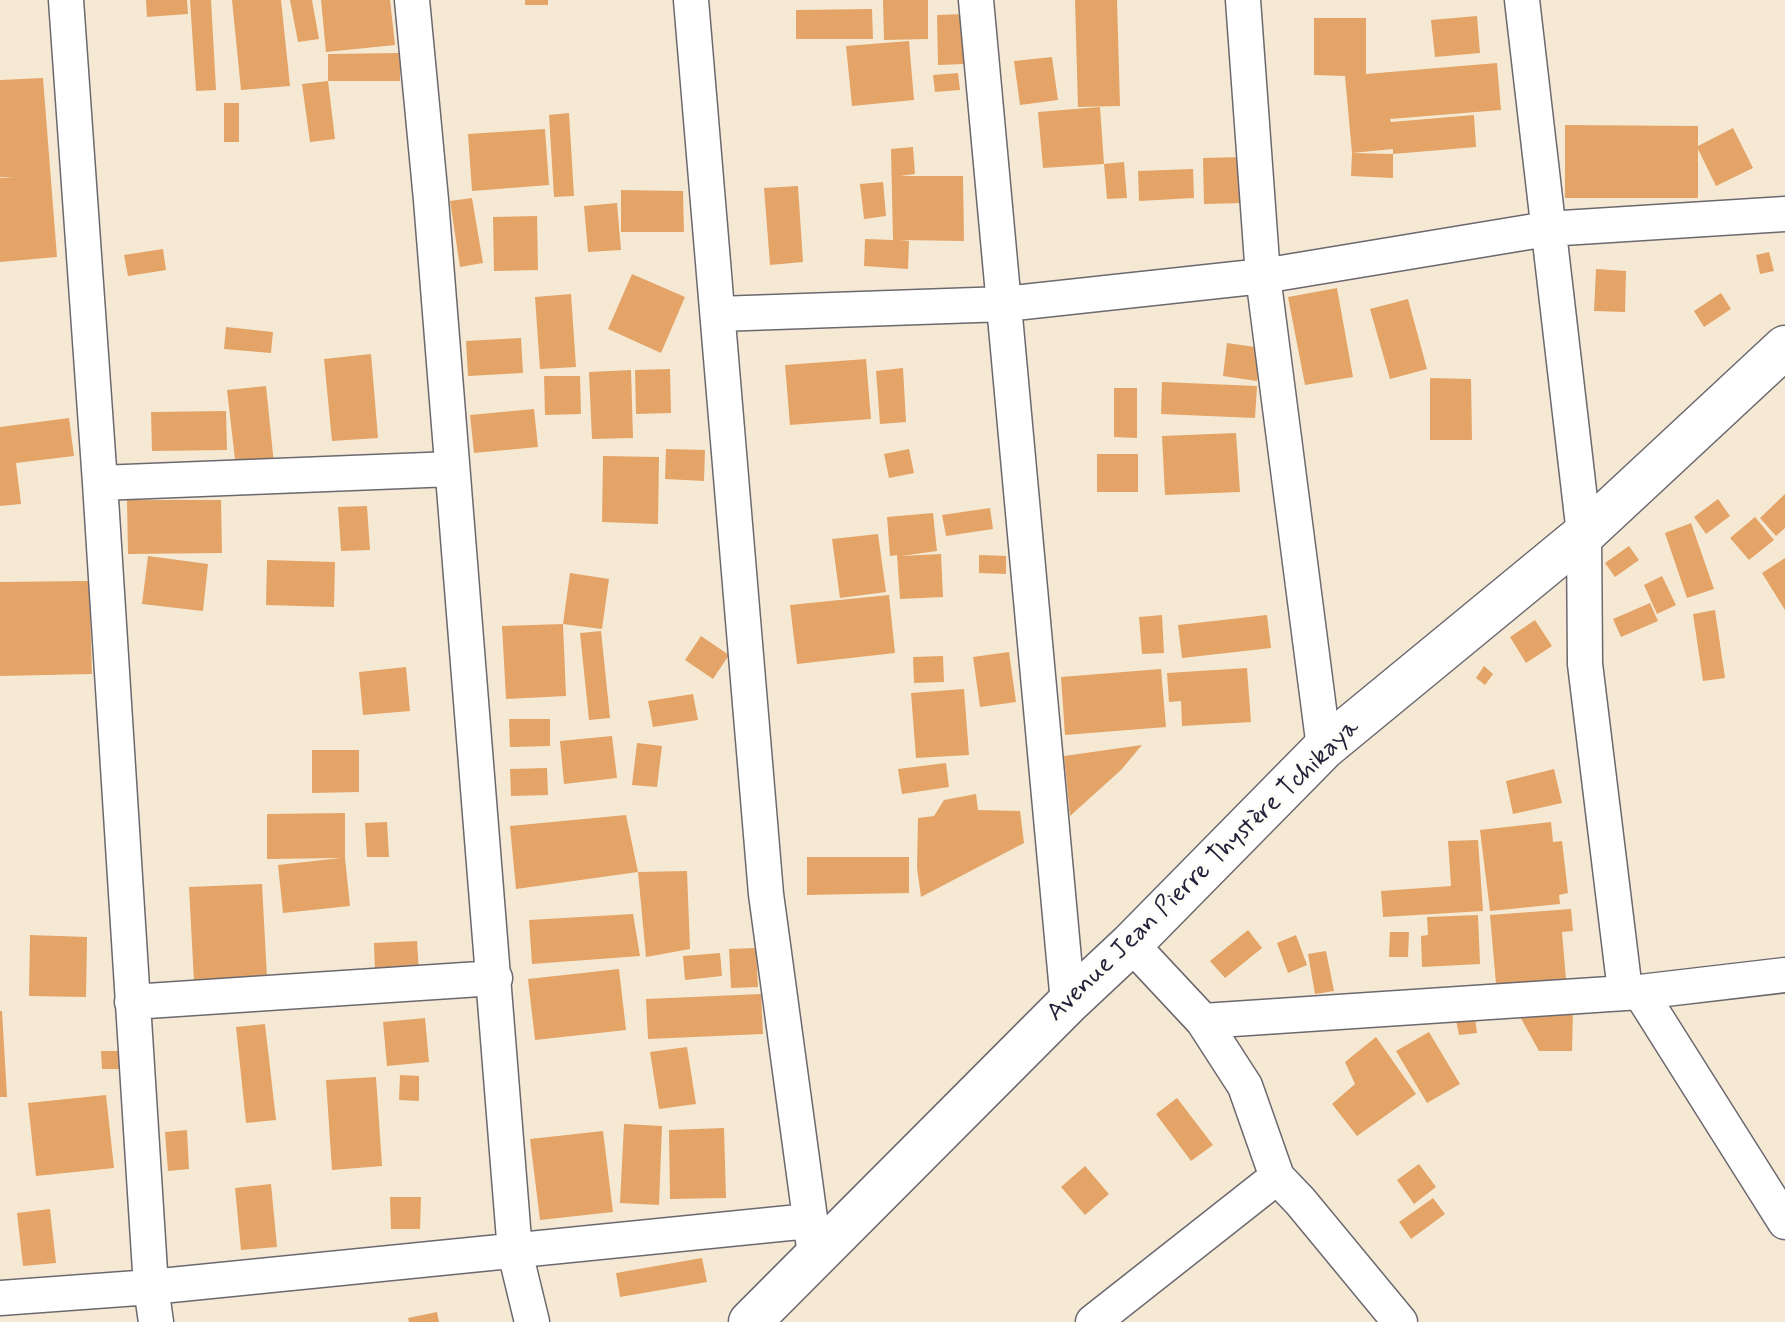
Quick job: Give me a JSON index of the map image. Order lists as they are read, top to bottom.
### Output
{
  "streets": {
    "street": ["Avenue Jean Pierre Thystère Tchikaya"]
  }
}
